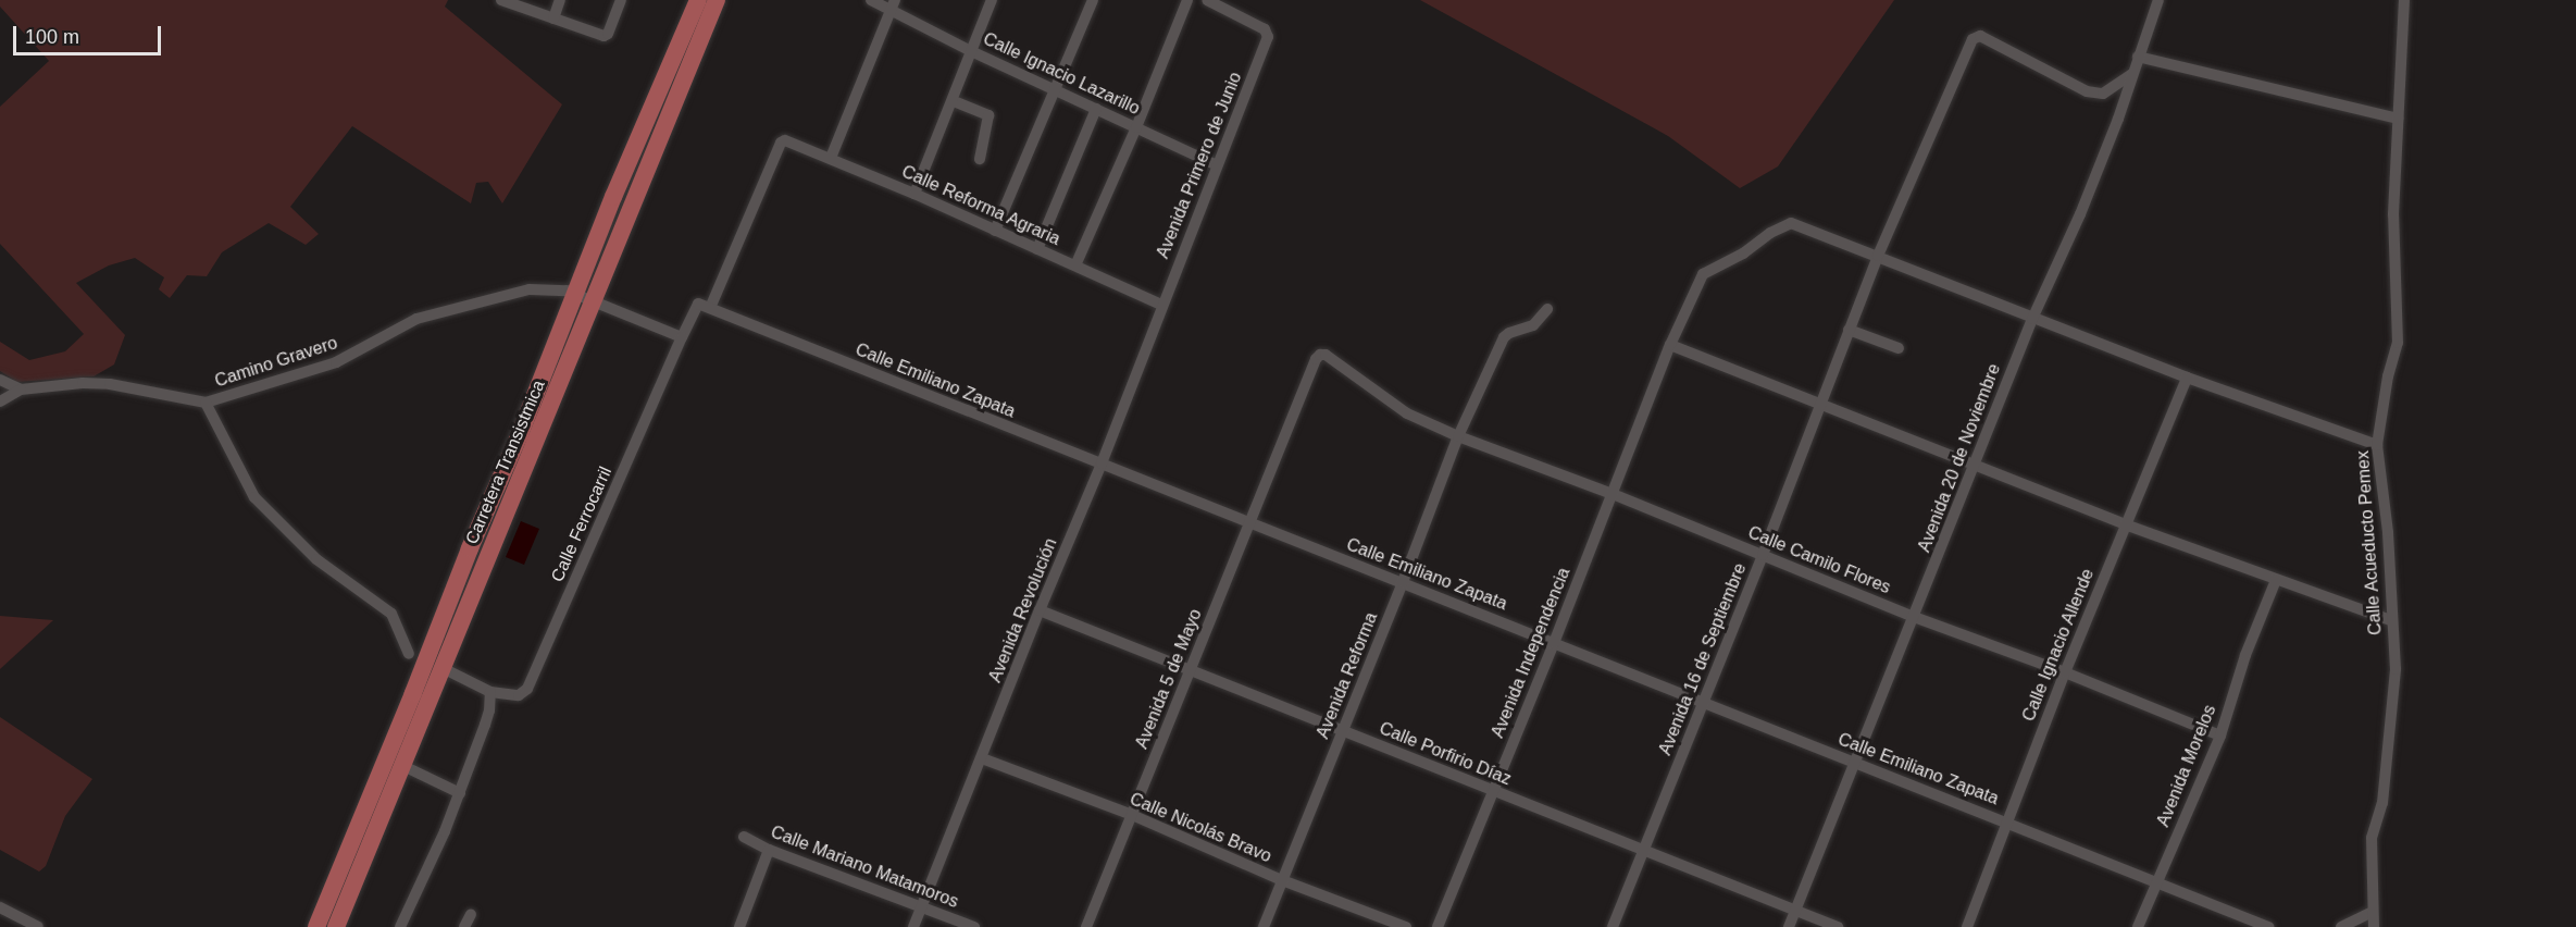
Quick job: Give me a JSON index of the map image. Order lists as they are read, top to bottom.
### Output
{
  "streets": {
    "main road": ["Carretera Transistmica"],
    "street": [
      "Calle Ignacio Lazarillo",
      "Avenida Primero de Junio",
      "Calle Reforma Agraria",
      "Camino Gravero",
      "Calle Emiliano Zapata",
      "Avenida 20 de Noviembre",
      "Calle Ferrocarril",
      "Calle Acueducto Pemex",
      "Calle Camilo Flores",
      "Avenida Revolución",
      "Calle Ignacio Allende",
      "Avenida Independencia",
      "Avenida 16 de Septiembre",
      "Avenida Reforma",
      "Avenida 5 de Mayo",
      "Calle Porfirio Díaz",
      "Avenida Morelos",
      "Calle Nicolás Bravo",
      "Calle Mariano Matamoros"
    ]
  },
  "crossings": [
    ["Calle Ignacio Lazarillo", "Avenida Primero de Junio"],
    ["Avenida Primero de Junio", "Calle Reforma Agraria"],
    ["Avenida Primero de Junio", "Avenida Revolución"],
    ["Calle Reforma Agraria", "Calle Emiliano Zapata"],
    ["Calle Reforma Agraria", "Avenida Revolución"],
    ["Camino Gravero", "Carretera Transistmica"],
    ["Calle Emiliano Zapata", "Avenida 20 de Noviembre"],
    ["Calle Emiliano Zapata", "Avenida Revolución"],
    ["Calle Emiliano Zapata", "Calle Ignacio Allende"],
    ["Calle Emiliano Zapata", "Avenida Independencia"],
    ["Calle Emiliano Zapata", "Avenida 16 de Septiembre"],
    ["Calle Emiliano Zapata", "Avenida Reforma"],
    ["Calle Emiliano Zapata", "Avenida 5 de Mayo"],
    ["Calle Emiliano Zapata", "Avenida Morelos"],
    ["Avenida 20 de Noviembre", "Calle Camilo Flores"],
    ["Avenida 20 de Noviembre", "Avenida 16 de Septiembre"],
    ["Avenida 20 de Noviembre", "Calle Porfirio Díaz"],
    ["Calle Camilo Flores", "Calle Ignacio Allende"],
    ["Calle Camilo Flores", "Avenida Independencia"],
    ["Calle Camilo Flores", "Avenida 16 de Septiembre"],
    ["Calle Camilo Flores", "Avenida Reforma"],
    ["Calle Camilo Flores", "Avenida 5 de Mayo"],
    ["Calle Camilo Flores", "Avenida Morelos"],
    ["Avenida Revolución", "Calle Porfirio Díaz"],
    ["Avenida Revolución", "Calle Nicolás Bravo"],
    ["Avenida Revolución", "Calle Mariano Matamoros"],
    ["Avenida Independencia", "Avenida 16 de Septiembre"],
    ["Avenida Independencia", "Calle Porfirio Díaz"],
    ["Avenida 16 de Septiembre", "Calle Porfirio Díaz"],
    ["Avenida Reforma", "Calle Porfirio Díaz"],
    ["Avenida Reforma", "Calle Nicolás Bravo"],
    ["Avenida 5 de Mayo", "Calle Porfirio Díaz"],
    ["Avenida 5 de Mayo", "Calle Nicolás Bravo"]
  ],
  "scale_bar": "100 m"
}
